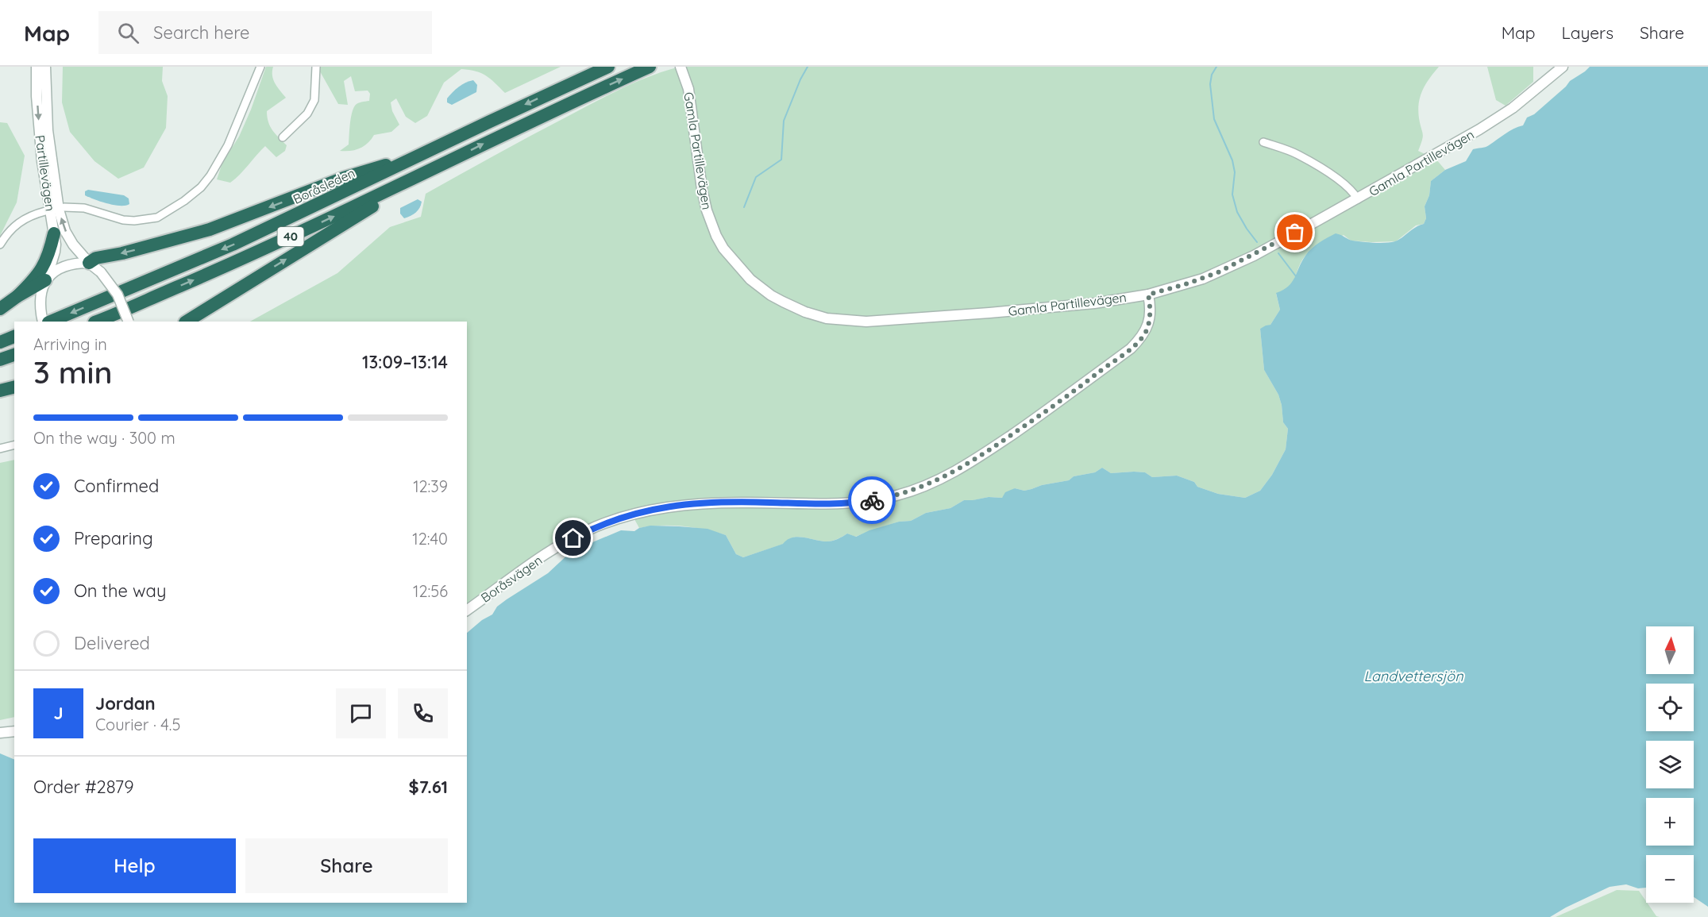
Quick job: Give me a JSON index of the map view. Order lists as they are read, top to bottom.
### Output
{
  "streets": {
    "highway": ["Boråsleden", "40"],
    "street": ["Gamla Partillevägen", "Partillevägen", "Boråsvägen"]
  },
  "crossings": [
    ["Gamla Partillevägen", "Boråsvägen"]
  ],
  "water": ["Landvettersjön"],
  "north": "top",
  "page": {
    "header": "Map",
    "search": "Search here",
    "nav": ["Map", "Layers", "Share"],
    "heading": ["3 min", "Arriving in", "13:09–13:14"],
    "panel": [
      "Jordan",
      "Courier · 4.5",
      "Order #2879",
      "$7.61"
    ],
    "bar": "On the way · 300 m",
    "list": [
      ["Confirmed", "12:39"],
      ["Preparing", "12:40"],
      ["On the way", "12:56"],
      "Delivered"
    ],
    "map_buttons": ["+", "−"],
    "round": "J",
    "buttons": ["Help", "Share"]
  }
}
